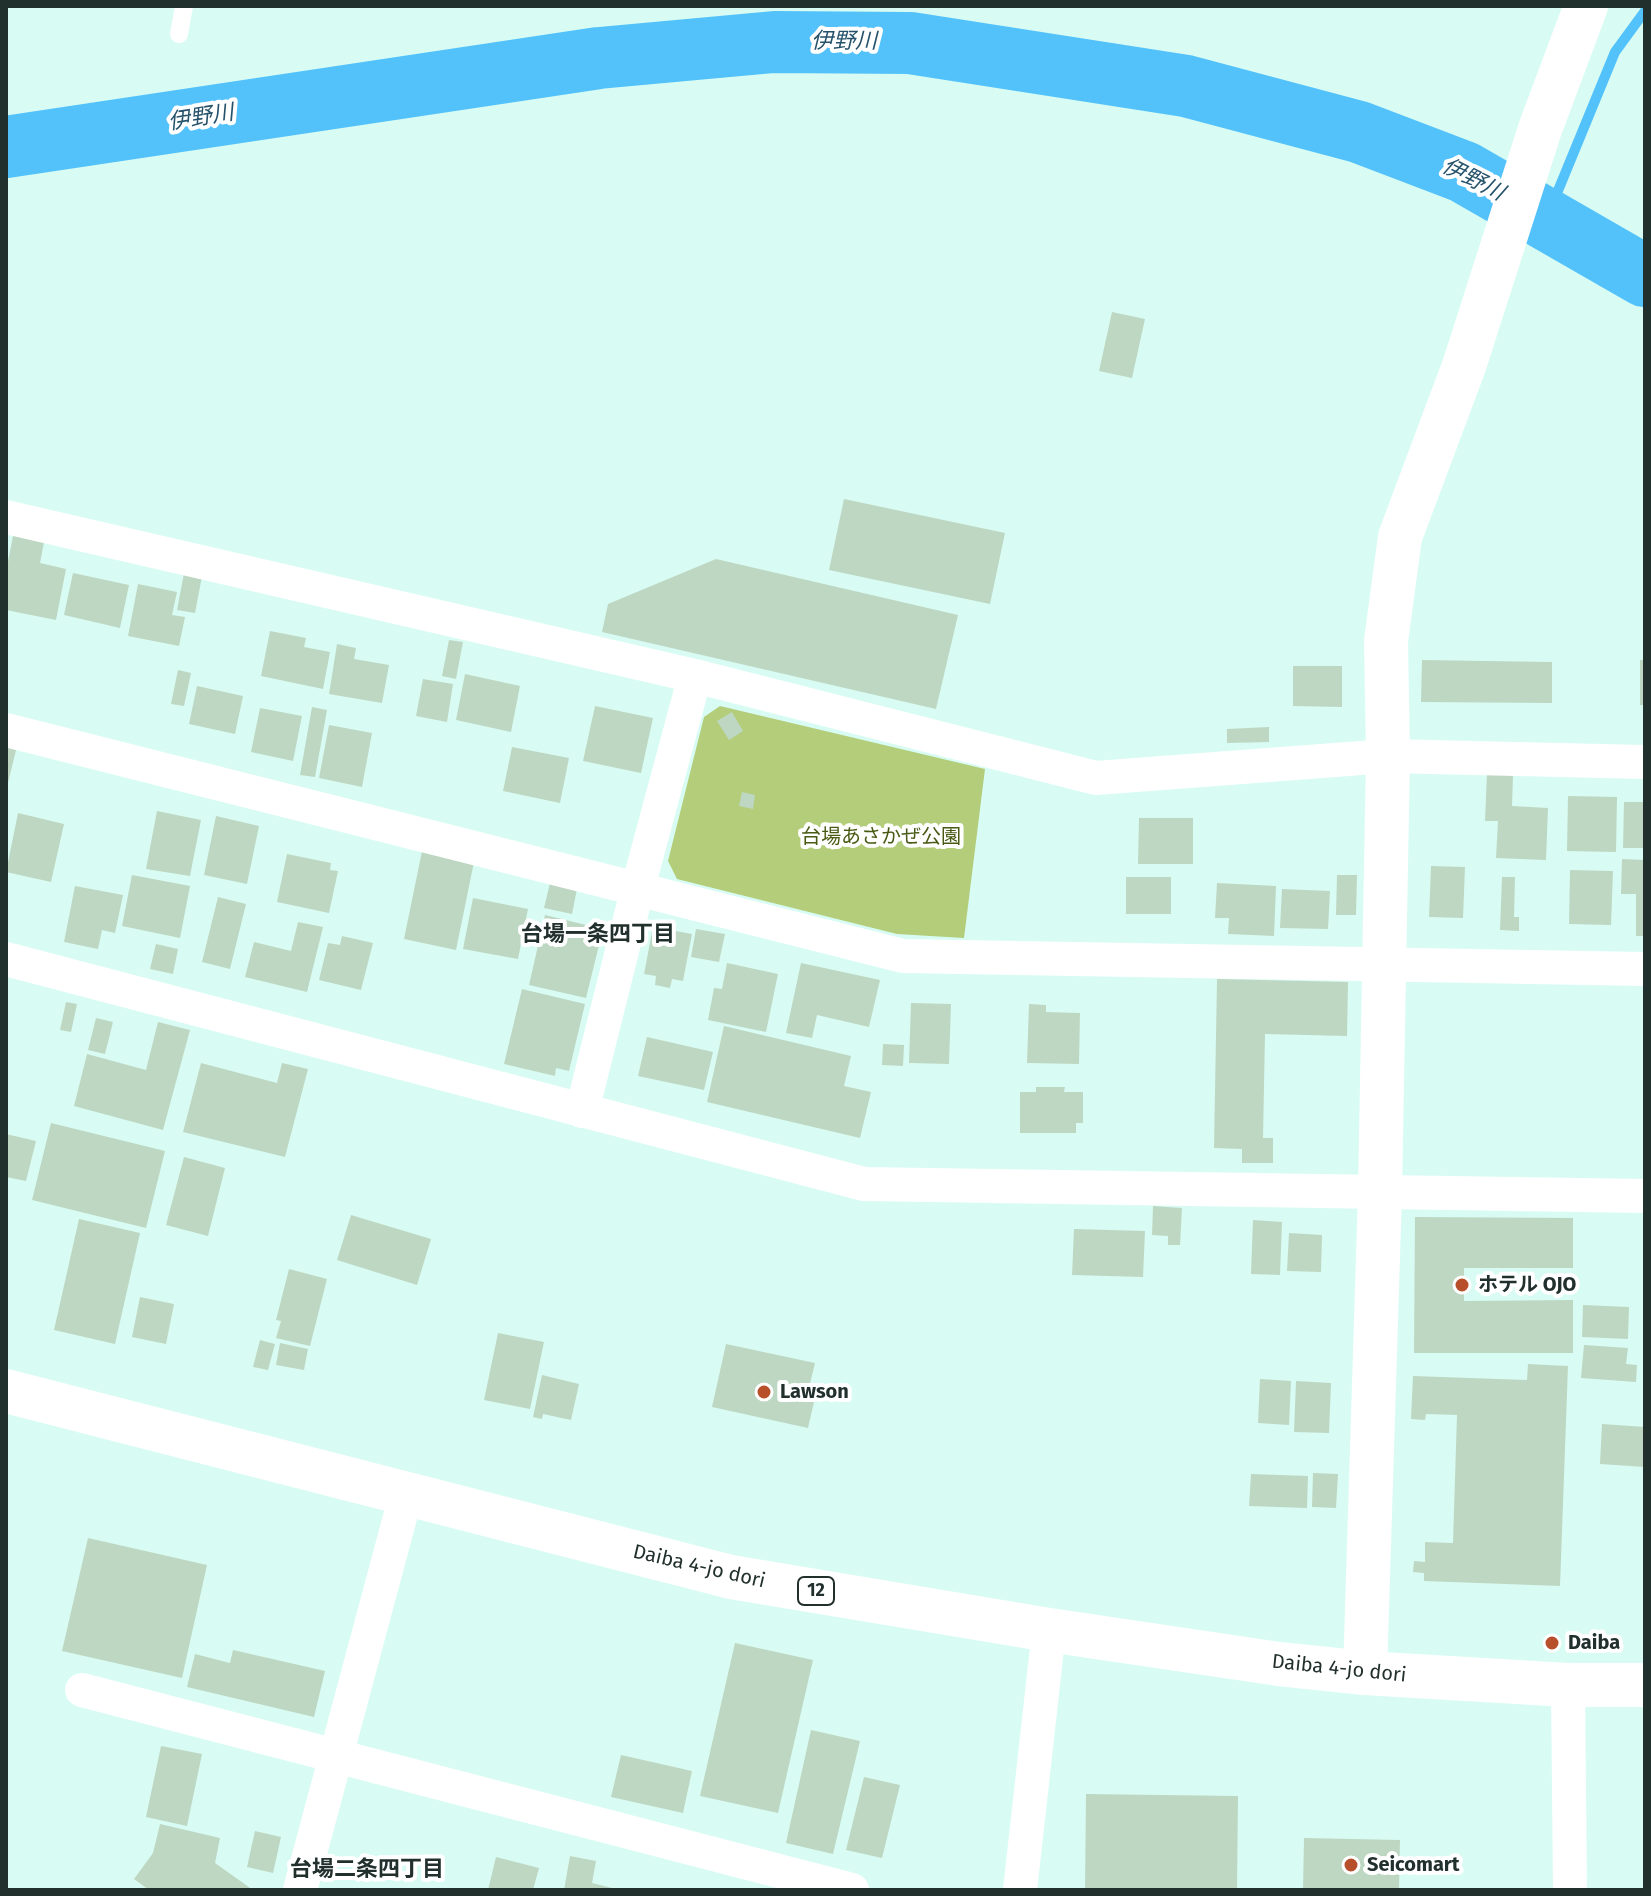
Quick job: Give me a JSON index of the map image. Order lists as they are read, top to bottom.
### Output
{
  "streets": {
    "main road": ["Daiba 4-jo dori", "12"]
  },
  "districts": ["台場一条四丁目", "台場二条四丁目"],
  "water": ["伊野川"],
  "parks": ["台場あさかぜ公園"],
  "places": [
    "ホテル OJO",
    "Lawson",
    "Daiba",
    "Seicomart"
  ]
}
